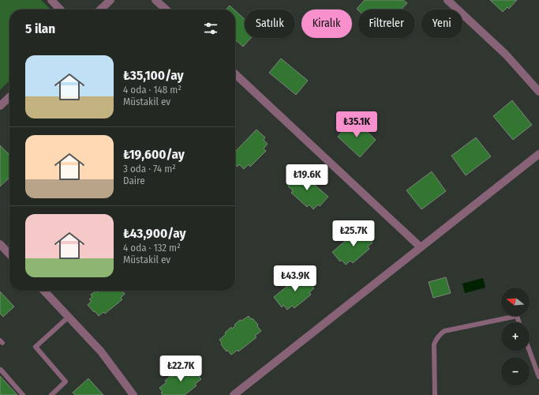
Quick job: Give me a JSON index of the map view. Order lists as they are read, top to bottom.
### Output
{
  "north": "left",
  "page": {
    "chip": [
      "Satılık",
      "Kiralık",
      "Filtreler",
      "Yeni"
    ],
    "heading": "5 ilan",
    "list": [
      {
        "name": "₺35,100/ay",
        "note": "4 oda · 148 m² · Müstakil ev"
      },
      {
        "name": "₺19,600/ay",
        "note": "3 oda · 74 m² · Daire"
      },
      {
        "name": "₺43,900/ay",
        "note": "4 oda · 132 m² · Müstakil ev"
      }
    ],
    "price": [
      "₺35.1K",
      "₺19.6K",
      "₺25.7K",
      "₺43.9K",
      "₺22.7K"
    ],
    "map_buttons": ["+", "−"]
  }
}
